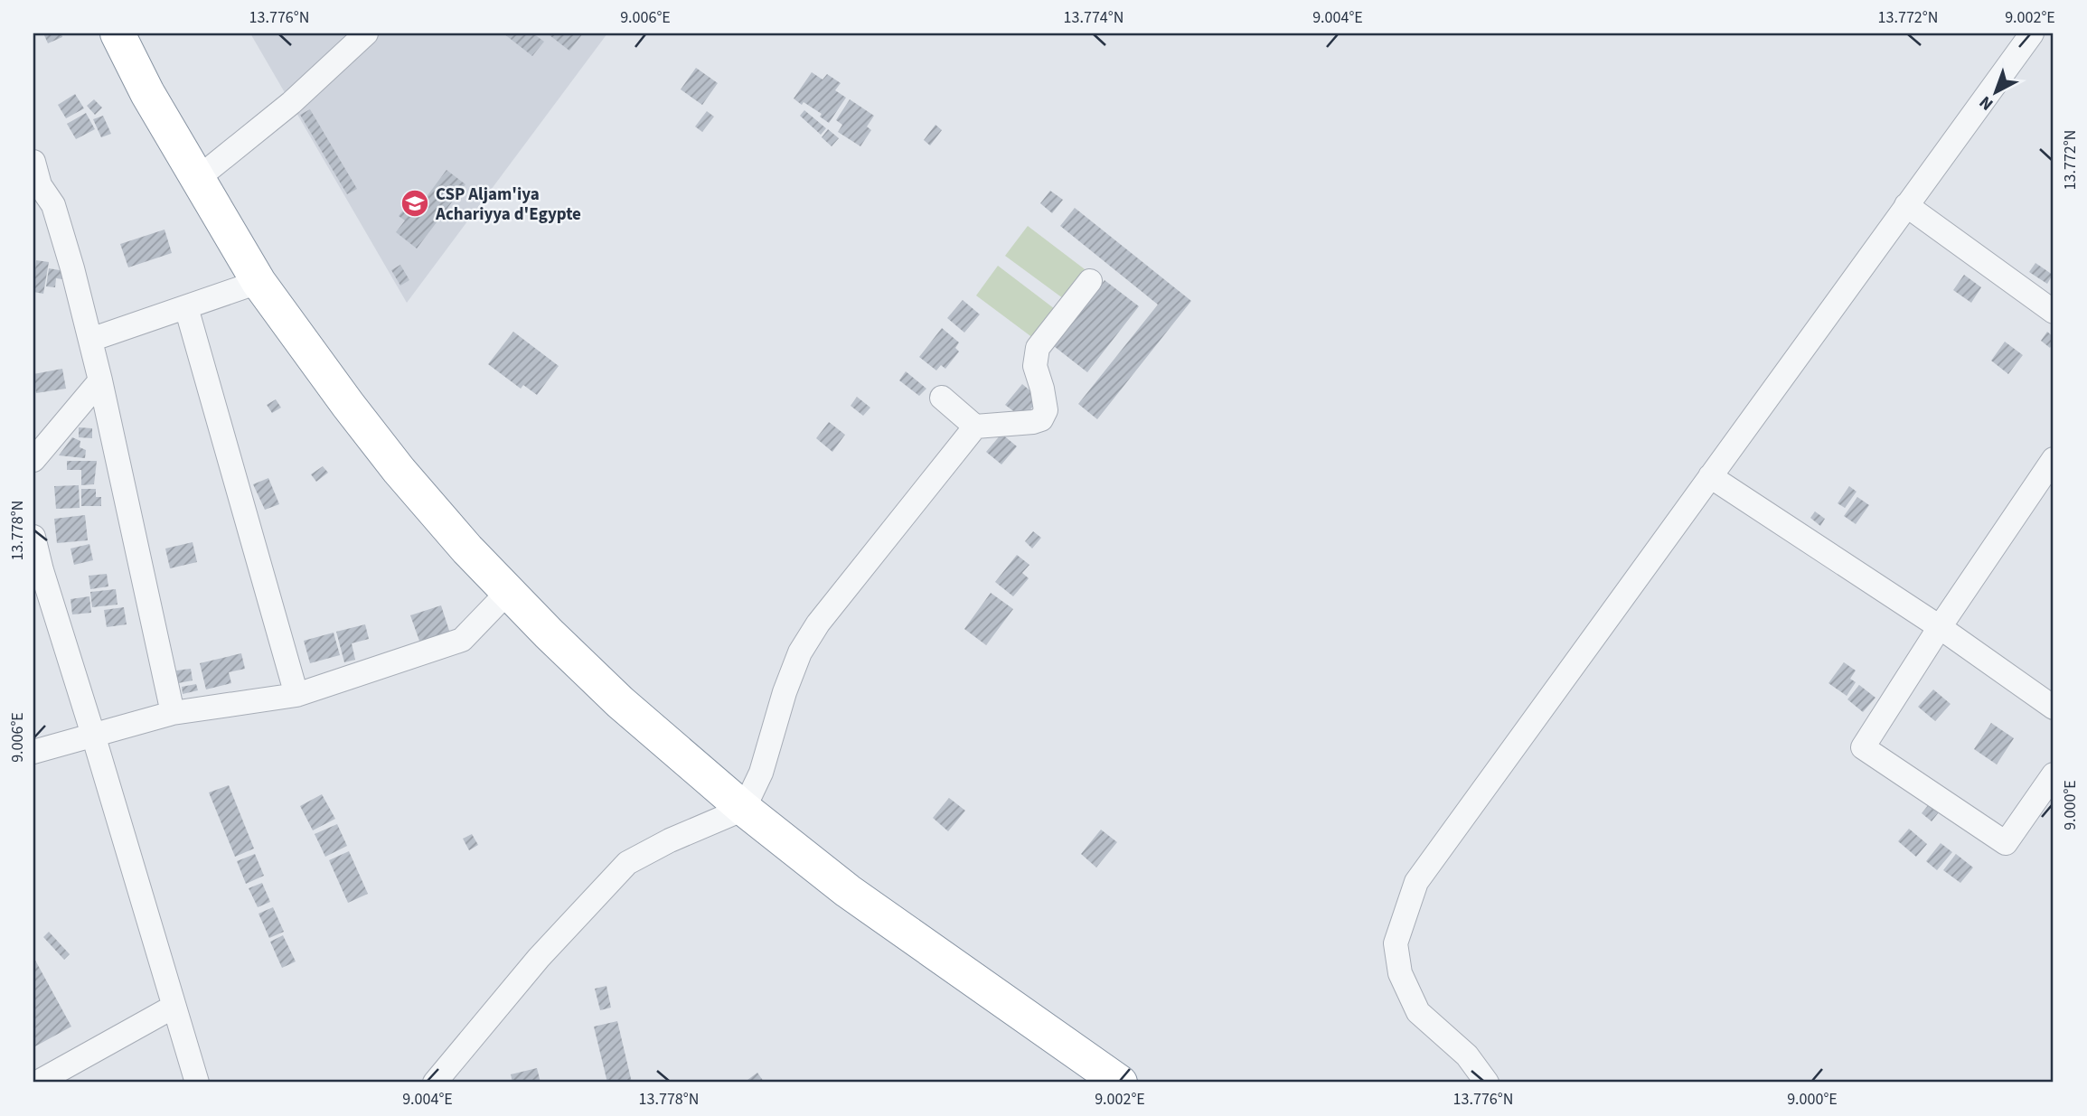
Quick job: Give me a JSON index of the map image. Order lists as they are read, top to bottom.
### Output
{
  "places": {
    "school or university": ["CSP Aljam'iya Achariyya d'Egypte"]
  },
  "north": "bottom left",
  "coordinates": [
    "13.776°N",
    "9.006°E",
    "13.774°N",
    "9.004°E",
    "13.772°N",
    "9.002°E",
    "13.778°N",
    "9.000°E"
  ]
}
